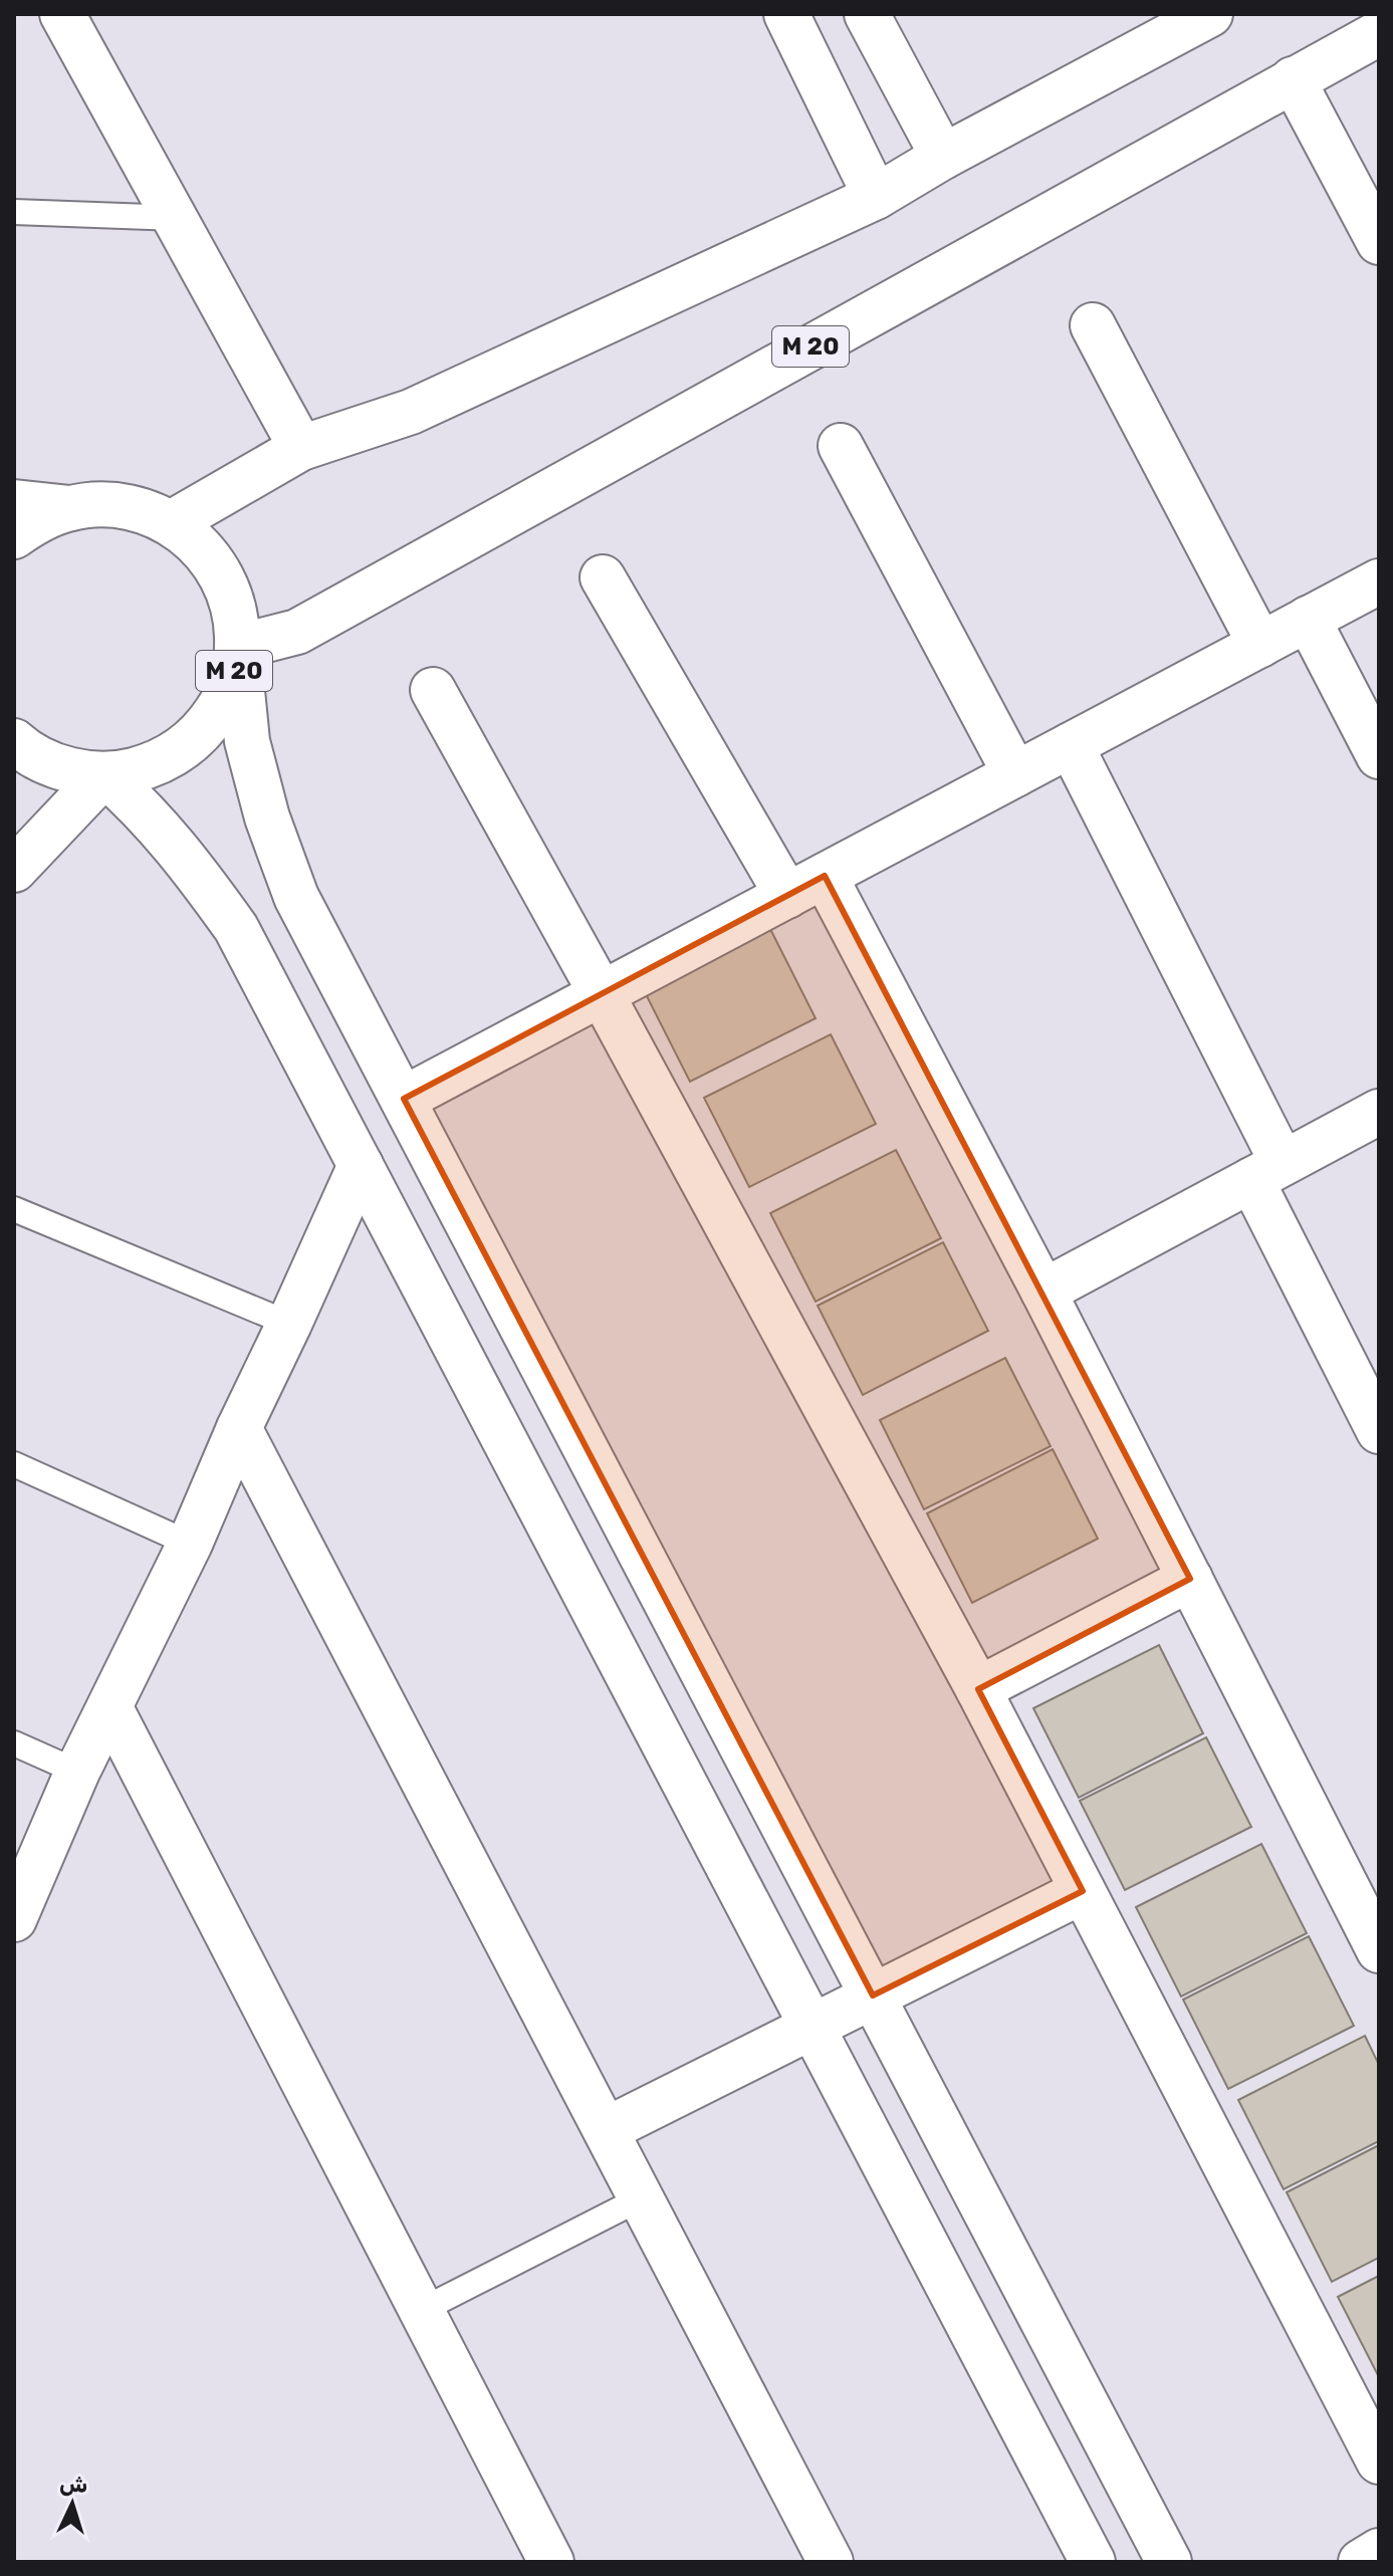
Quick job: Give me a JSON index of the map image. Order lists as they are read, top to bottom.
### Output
{
  "streets": {
    "street": ["M 20"]
  },
  "north": "top"
}
